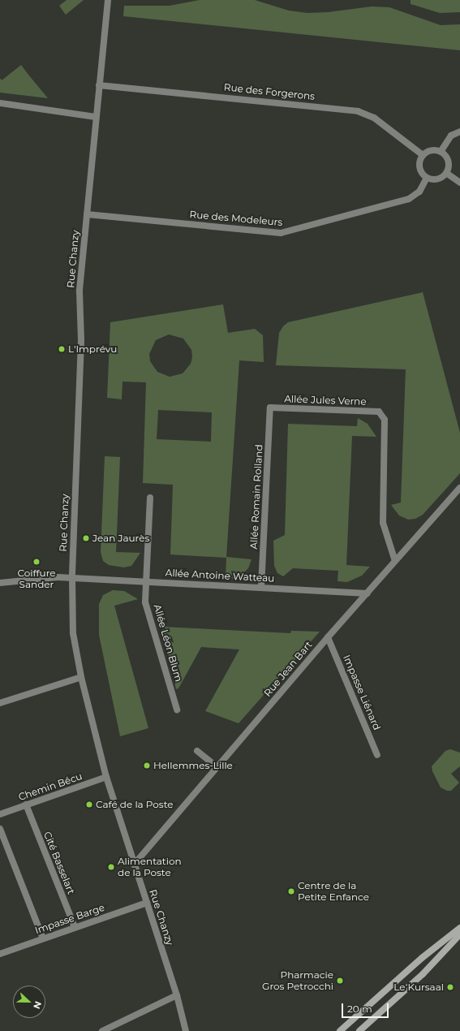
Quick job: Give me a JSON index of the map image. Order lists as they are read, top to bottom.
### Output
{
  "streets": {
    "street": [
      "Rue des Forgerons",
      "Rue des Modeleurs",
      "Rue Chanzy",
      "Allée Jules Verne",
      "Allée Romain Rolland",
      "Allée Antoine Watteau",
      "Allée Léon Blum",
      "Rue Jean Bart",
      "Impasse Liénard",
      "Chemin Bécu",
      "Cité Basselart",
      "Impasse Barge"
    ]
  },
  "crossings": [
    ["Rue des Forgerons", "Rue des Modeleurs"],
    ["Rue des Forgerons", "Rue Chanzy"],
    ["Rue des Modeleurs", "Rue Chanzy"],
    ["Rue Chanzy", "Allée Antoine Watteau"],
    ["Rue Chanzy", "Rue Jean Bart"],
    ["Rue Chanzy", "Chemin Bécu"],
    ["Rue Chanzy", "Impasse Barge"],
    ["Allée Jules Verne", "Allée Romain Rolland"],
    ["Allée Jules Verne", "Rue Jean Bart"],
    ["Allée Romain Rolland", "Allée Antoine Watteau"],
    ["Allée Antoine Watteau", "Allée Léon Blum"],
    ["Allée Antoine Watteau", "Rue Jean Bart"],
    ["Rue Jean Bart", "Impasse Liénard"],
    ["Chemin Bécu", "Cité Basselart"],
    ["Cité Basselart", "Impasse Barge"]
  ],
  "places": [
    "L'Imprévu",
    "Jean Jaurès",
    "Coiffure Sander",
    "Hellemmes-Lille",
    "Café de la Poste",
    "Alimentation de la Poste",
    "Centre de la Petite Enfance",
    "Pharmacie Gros Petrocchi",
    "Le Kursaal"
  ],
  "scale_bar": "20 m",
  "north": "right"
}
